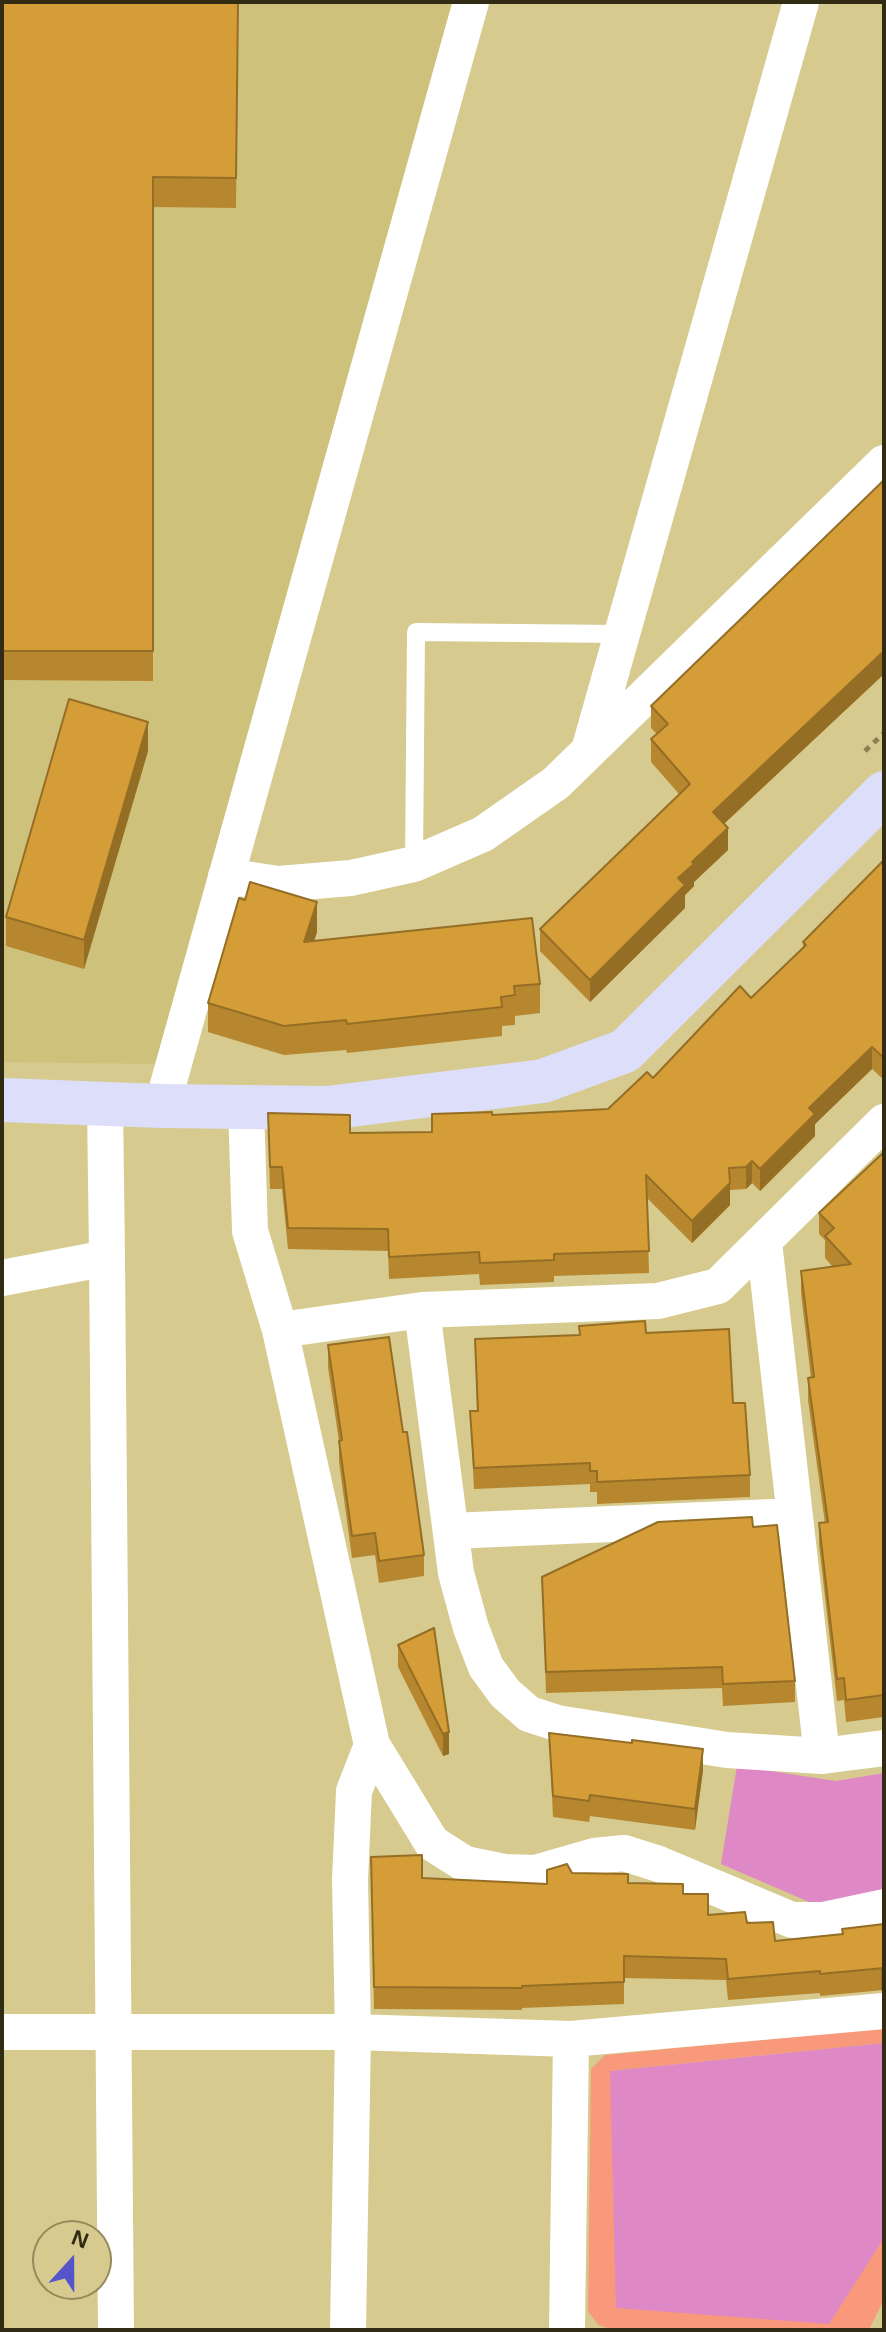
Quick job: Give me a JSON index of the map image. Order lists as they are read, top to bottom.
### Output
{
  "north": "top"
}
